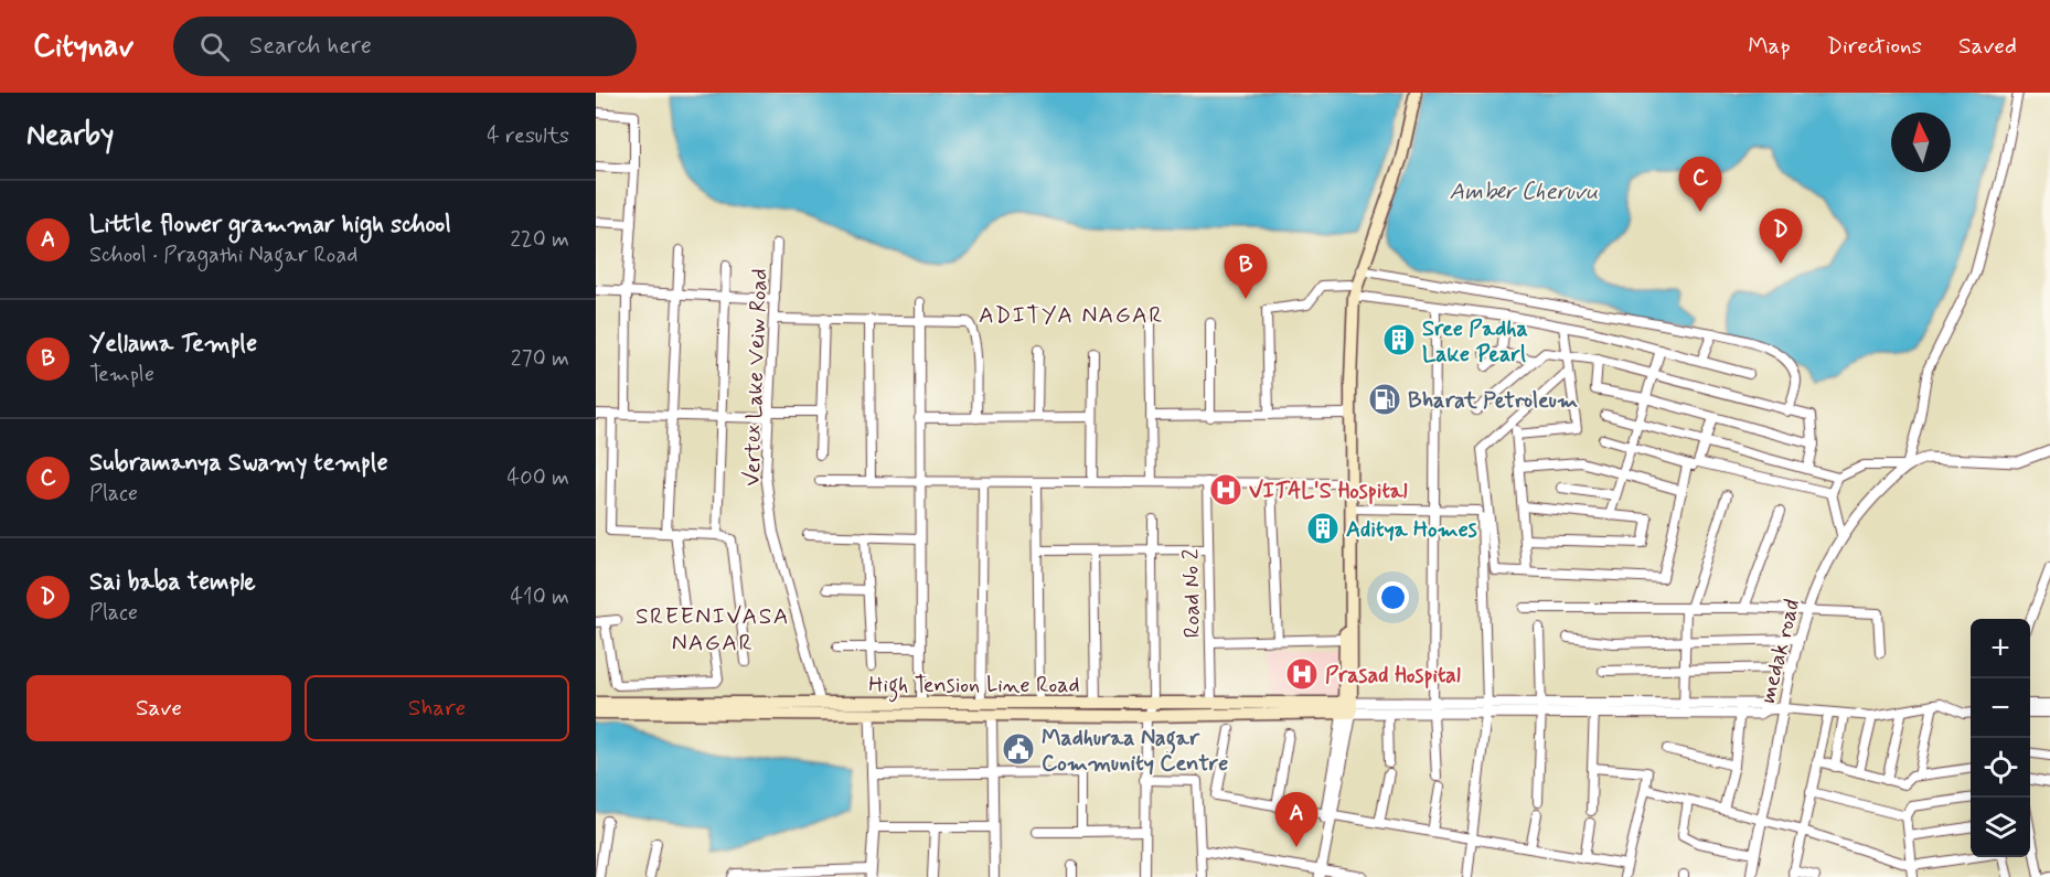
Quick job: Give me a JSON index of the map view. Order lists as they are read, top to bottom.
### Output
{
  "streets": {
    "main road": ["High Tension Line Road"],
    "street": ["Vertex Lake Veiw Road", "Road No 2", "medak road"]
  },
  "crossings": [
    ["Vertex Lake Veiw Road", "High Tension Line Road"],
    ["Road No 2", "High Tension Line Road"]
  ],
  "districts": ["ADITYA NAGAR", "SREENIVASA NAGAR"],
  "water": ["Amber Cheruvu"],
  "places": {
    "building": ["Sree Padha Lake Pearl", "Aditya Homes"],
    "fuel station": ["Bharat Petroleum"],
    "hospital": ["VITAL'S Hospital", "Prasad Hospital"],
    "public building": ["Madhuraa Nagar Community Centre"]
  },
  "north": "top",
  "page": {
    "header": "Citynav",
    "search": "Search here",
    "nav": ["Map", "Directions", "Saved"],
    "heading": ["Nearby", "4 results"],
    "pins": [
      "C",
      "D",
      "B",
      "A"
    ],
    "list": [
      {
        "mark": "A",
        "name": "Little flower grammar high school",
        "note": "School · Pragathi Nagar Road",
        "value": "220 m"
      },
      {
        "mark": "B",
        "name": "Yellama Temple",
        "note": "Temple",
        "value": "270 m"
      },
      {
        "mark": "C",
        "name": "Subramanya Swamy temple",
        "note": "Place",
        "value": "400 m"
      },
      {
        "mark": "D",
        "name": "Sai baba temple",
        "note": "Place",
        "value": "410 m"
      }
    ],
    "map_buttons": ["+", "−"],
    "buttons": ["Save", "Share"]
  }
}
